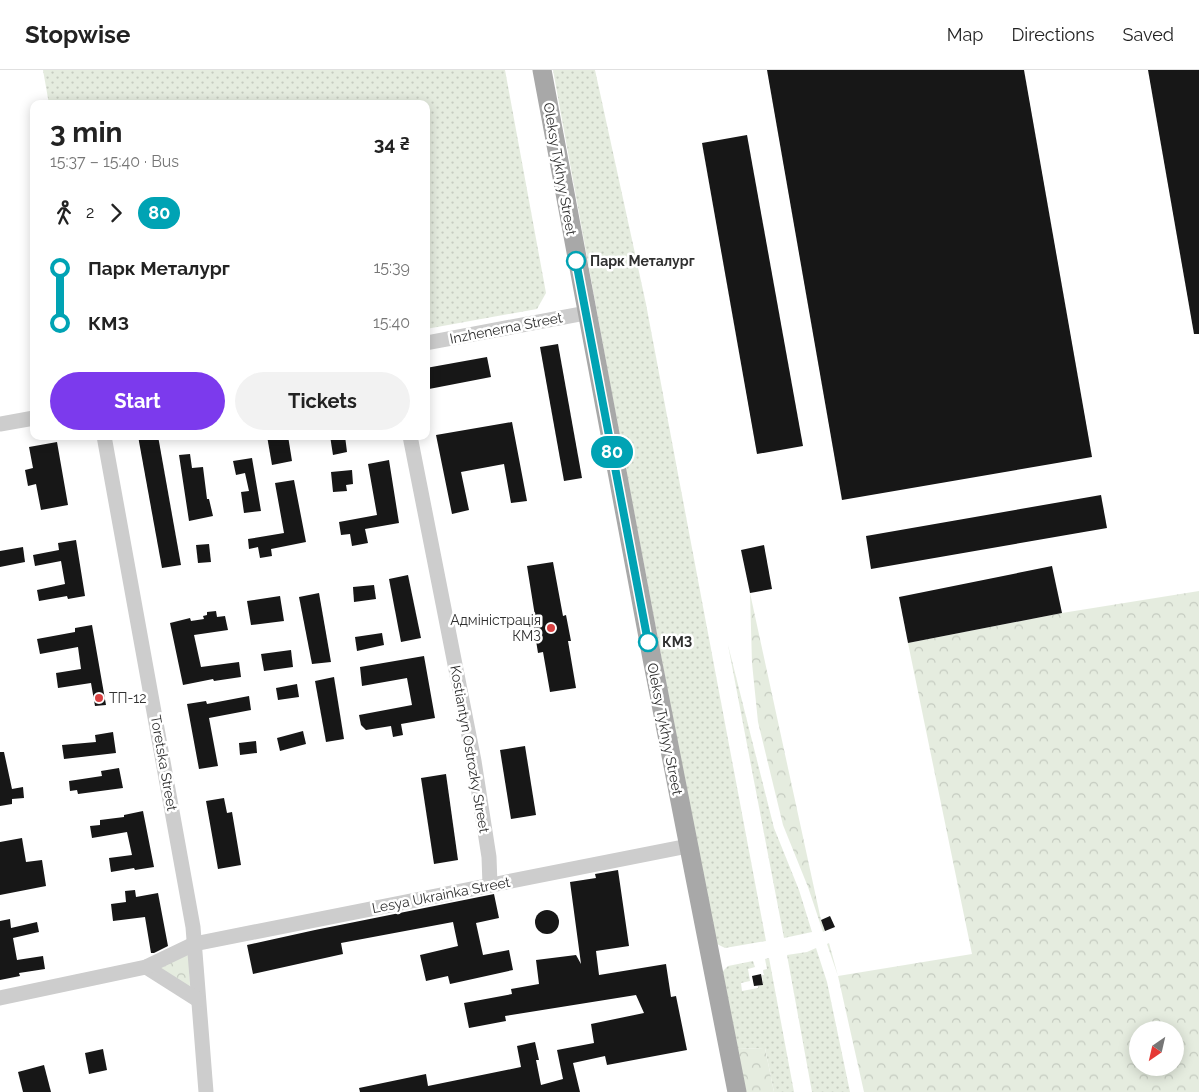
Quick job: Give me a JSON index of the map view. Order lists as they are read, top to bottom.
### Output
{
  "streets": {
    "main road": ["Oleksy Tykhyy Street"],
    "street": [
      "Inzhenerna Street",
      "Kostiantyn Ostrozky Street",
      "Toretska Street",
      "Lesya Ukrainka Street"
    ]
  },
  "crossings": [
    ["Oleksy Tykhyy Street", "Inzhenerna Street"],
    ["Oleksy Tykhyy Street", "Lesya Ukrainka Street"],
    ["Kostiantyn Ostrozky Street", "Lesya Ukrainka Street"],
    ["Toretska Street", "Lesya Ukrainka Street"]
  ],
  "places": [
    "Парк Металург",
    "Адміністрація КМЗ",
    "КМЗ",
    "ТП-12"
  ],
  "lines": ["bus line 80"],
  "north": "bottom left",
  "page": {
    "header": "Stopwise",
    "nav": ["Map", "Directions", "Saved"],
    "on_map": "80",
    "heading": ["3 min", "15:37 – 15:40 · Bus", "34 ₴"],
    "legs": ["2", "80"],
    "list": [
      {
        "name": "Парк Металург",
        "value": "15:39"
      },
      {
        "name": "КМЗ",
        "value": "15:40"
      }
    ],
    "buttons": ["Start", "Tickets"]
  }
}
